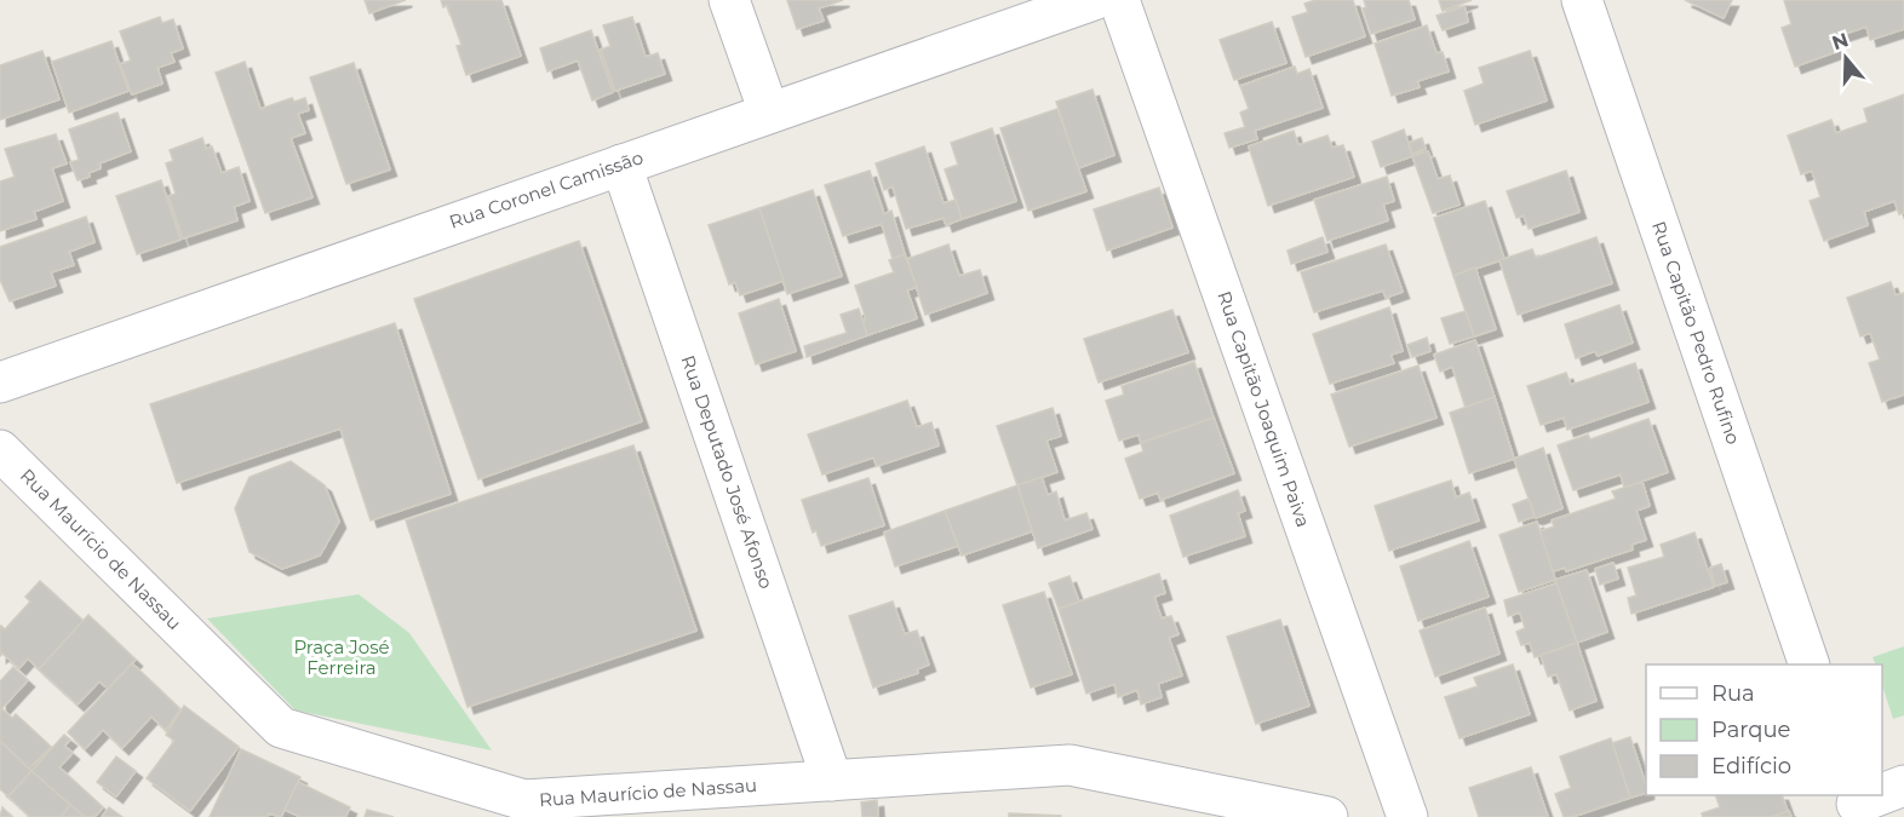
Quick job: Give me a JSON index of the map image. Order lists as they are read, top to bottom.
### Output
{
  "streets": {
    "street": [
      "Rua Coronel Camissão",
      "Rua Capitão Pedro Rufino",
      "Rua Capitão Joaquim Paiva",
      "Rua Deputado José Afonso",
      "Rua Maurício de Nassau"
    ]
  },
  "crossings": [
    ["Rua Coronel Camissão", "Rua Deputado José Afonso"],
    ["Rua Deputado José Afonso", "Rua Maurício de Nassau"]
  ],
  "parks": ["Praça José Ferreira"],
  "legend": ["Rua", "Parque", "Edifício"],
  "north": "top"
}
